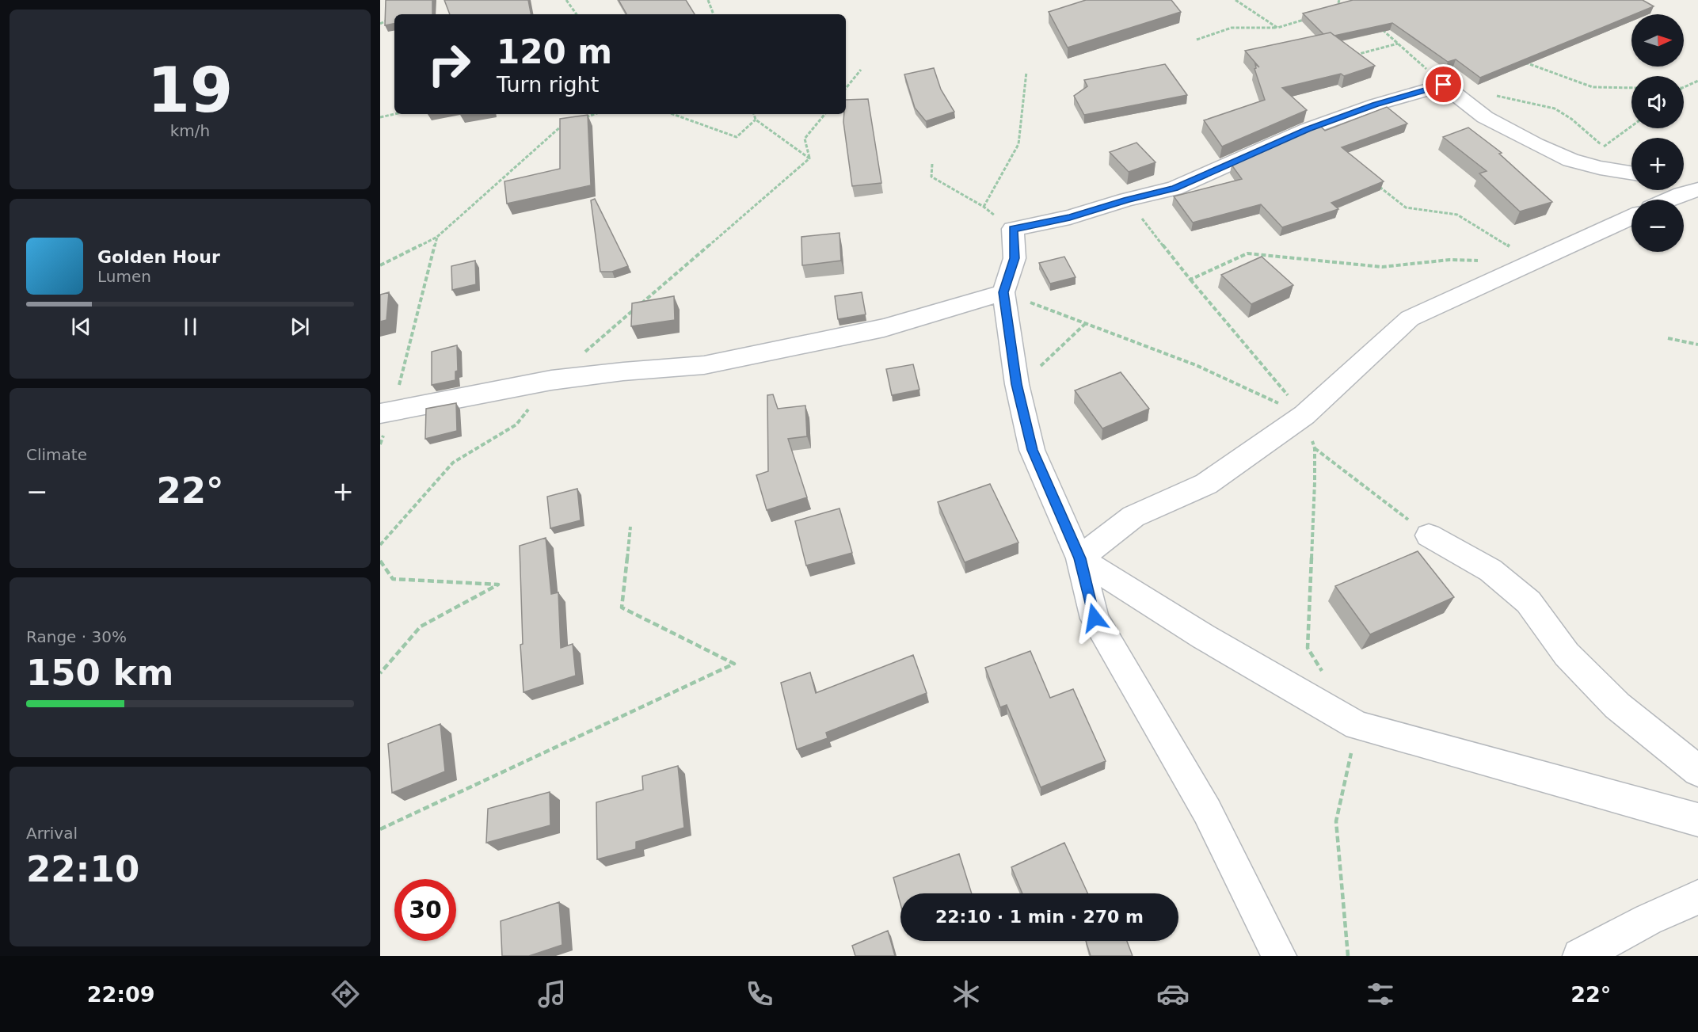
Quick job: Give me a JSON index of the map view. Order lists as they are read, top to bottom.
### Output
{
  "north": "right",
  "page": {
    "tile": [
      ["19", "km/h"],
      "Climate",
      ["Range · 30%", "150 km"],
      ["Arrival", "22:10"]
    ],
    "map_buttons": ["+", "−"],
    "turn": ["120 m", "Turn right"],
    "song": ["Golden Hour", "Lumen"],
    "heat": ["−", "22°", "+"],
    "limit": "30",
    "trip": "22:10 · 1 min · 270 m",
    "tabs": ["22:09", "22°"]
  }
}
